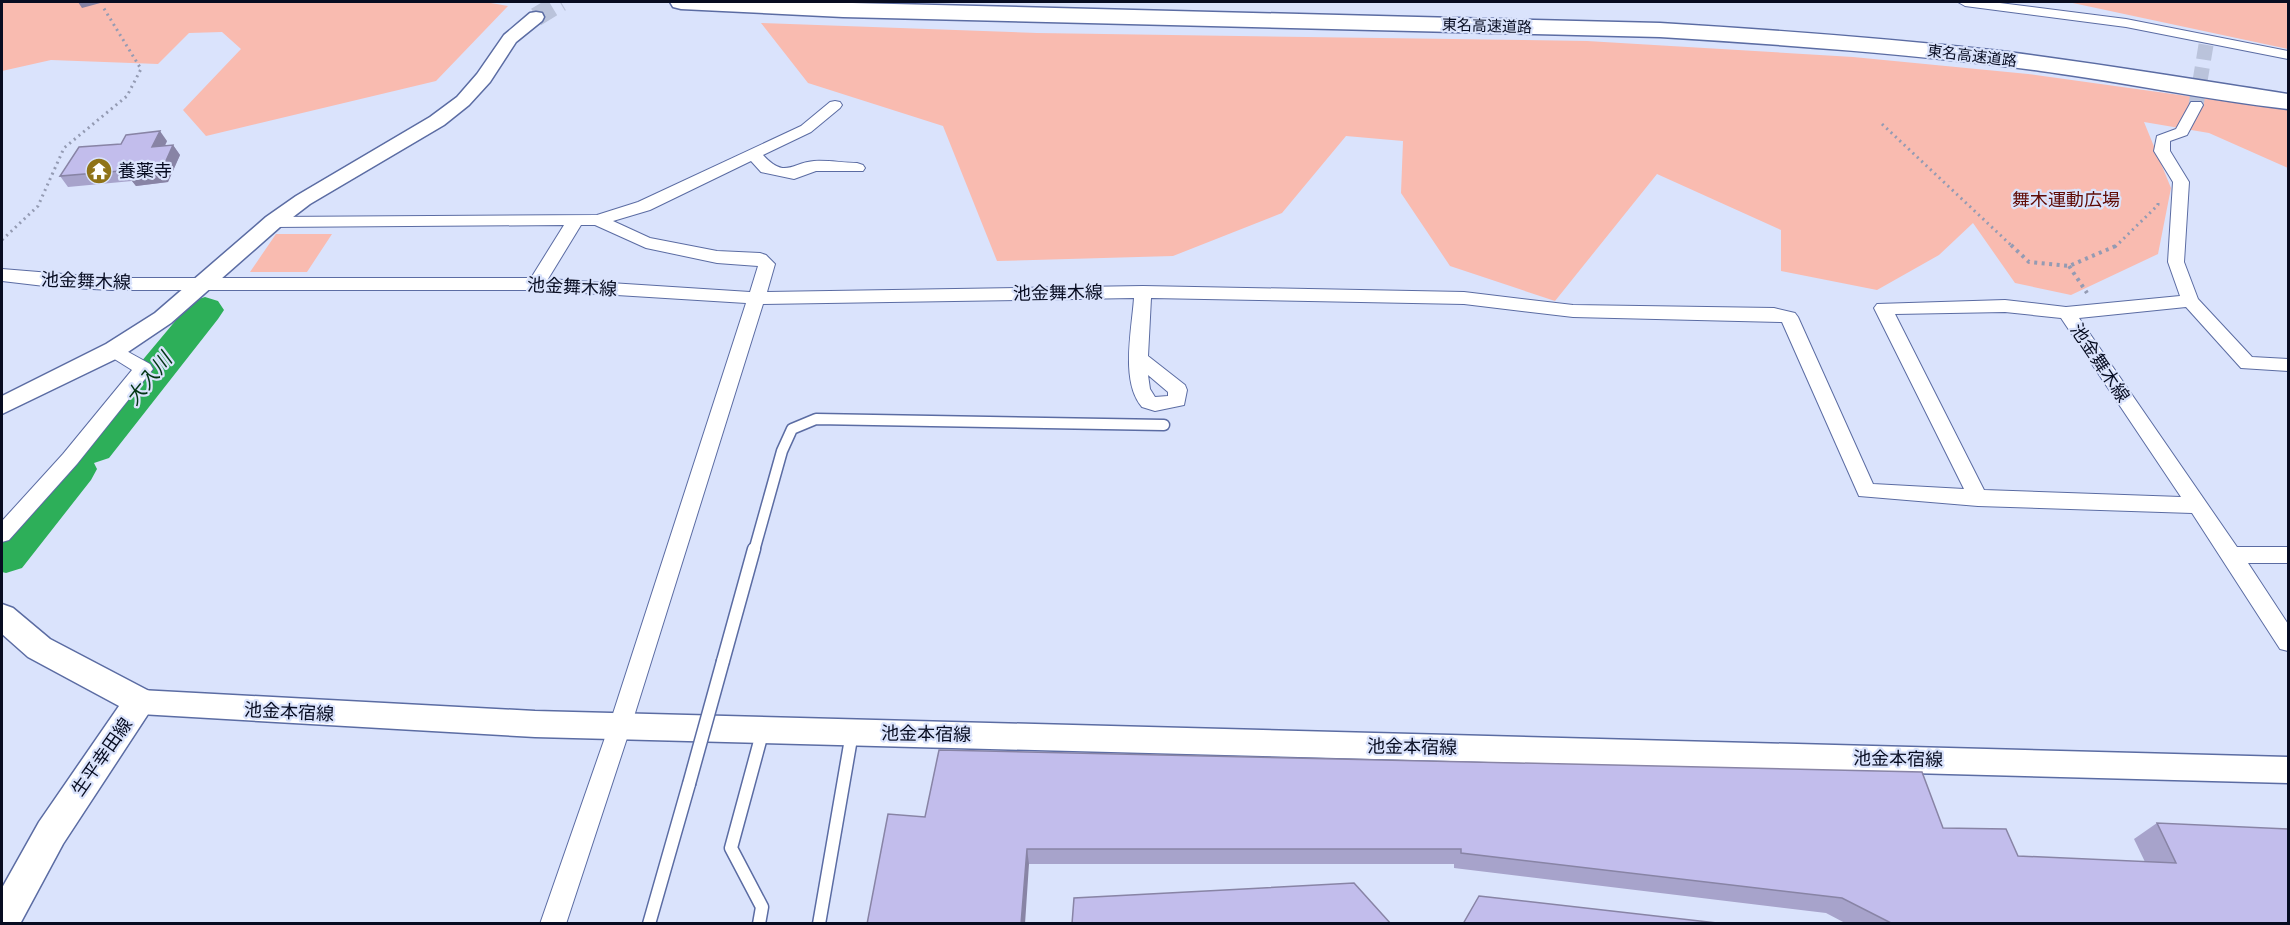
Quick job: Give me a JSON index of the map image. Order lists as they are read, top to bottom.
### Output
{
  "streets": {
    "highway": ["東名高速道路"],
    "main road": ["生平幸田線"],
    "street": ["池金舞木線", "池金本宿線"]
  },
  "crossings": [
    ["池金本宿線", "生平幸田線"]
  ],
  "water": ["大入川"],
  "parks": ["舞木運動広場"],
  "places": {
    "temple": ["養薬寺"]
  }
}
